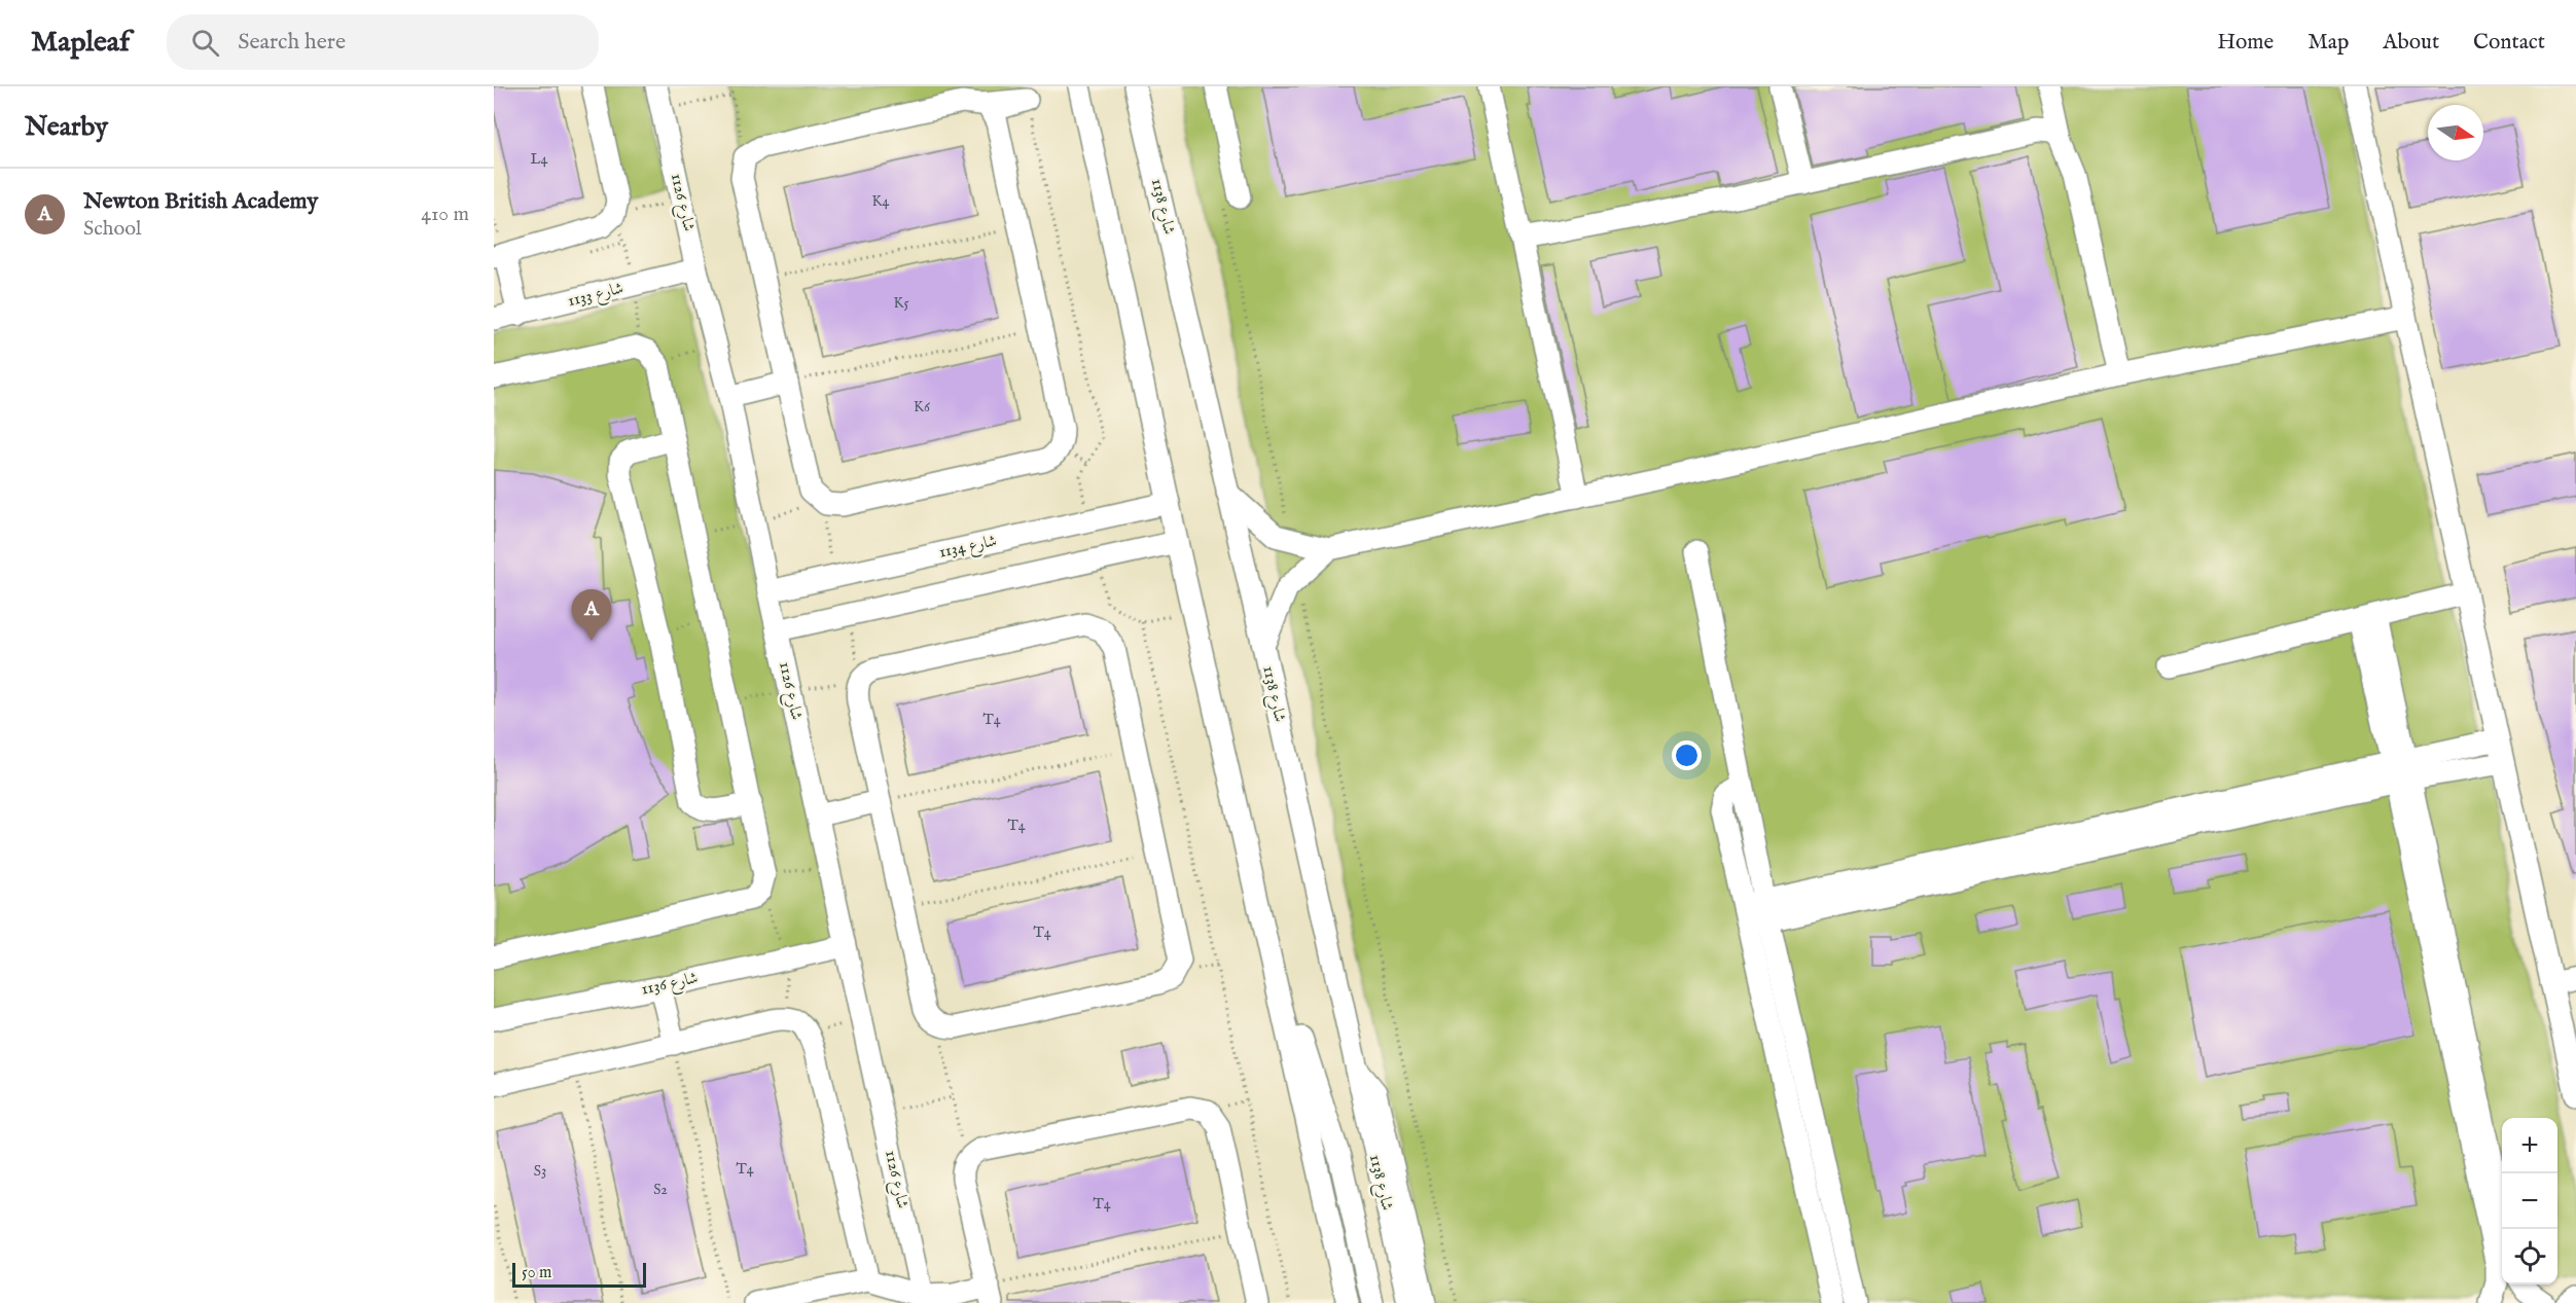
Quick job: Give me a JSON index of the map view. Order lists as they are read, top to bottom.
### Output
{
  "streets": {
    "street": [
      "شارع 1126",
      "شارع 1138",
      "شارع 1133",
      "شارع 1134",
      "شارع 1136"
    ]
  },
  "crossings": [
    ["شارع 1126", "شارع 1133"],
    ["شارع 1126", "شارع 1134"],
    ["شارع 1126", "شارع 1136"]
  ],
  "house_numbers": [
    "L4",
    "K4",
    "K5",
    "K6",
    "T4",
    "T4",
    "T4",
    "T4",
    "S3",
    "S2",
    "T4"
  ],
  "scale_bar": "50 m",
  "north": "right",
  "page": {
    "header": "Mapleaf",
    "search": "Search here",
    "nav": [
      "Home",
      "Map",
      "About",
      "Contact"
    ],
    "heading": "Nearby",
    "list": [
      {
        "mark": "A",
        "name": "Newton British Academy",
        "note": "School",
        "value": "410 m"
      }
    ],
    "pins": "A",
    "map_buttons": ["+", "−"],
    "scale": "50 m"
  }
}
